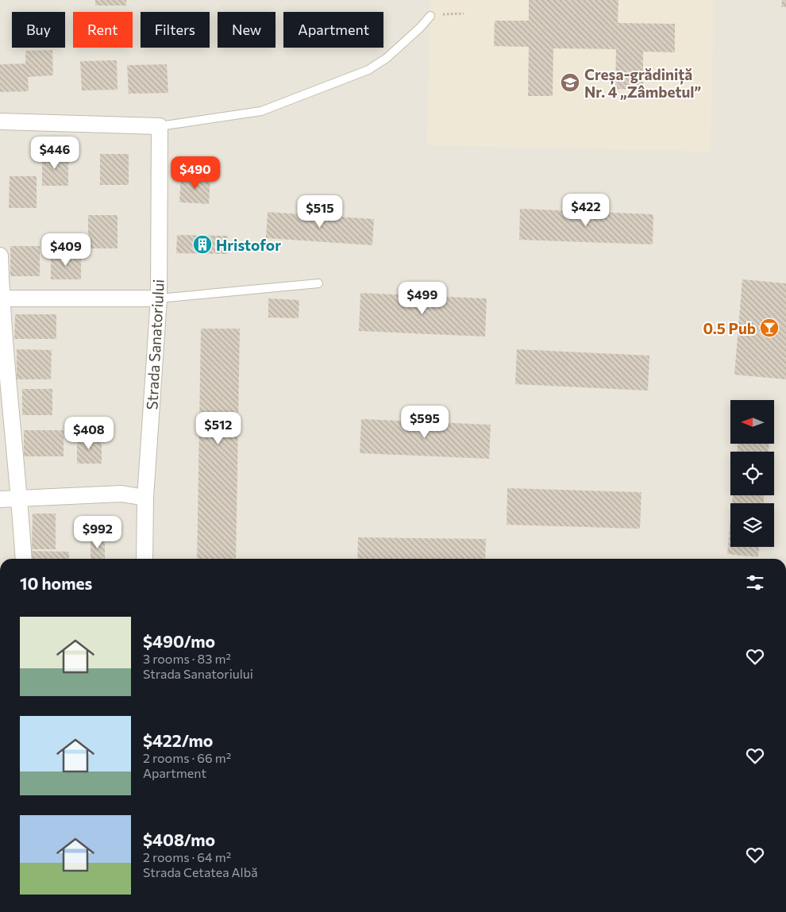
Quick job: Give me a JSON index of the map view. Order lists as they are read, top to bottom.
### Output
{
  "streets": {
    "street": ["Strada Sanatoriului"]
  },
  "places": {
    "school or university": ["Creșa-grădiniță Nr. 4 „Zâmbetul”"],
    "building": ["Hristofor"],
    "bar": ["0.5 Pub"]
  },
  "north": "left",
  "page": {
    "chip": [
      "Buy",
      "Rent",
      "Filters",
      "New",
      "Apartment"
    ],
    "price": [
      "$446",
      "$490",
      "$422",
      "$515",
      "$409",
      "$499",
      "$595",
      "$512",
      "$408",
      "$992"
    ],
    "heading": "10 homes",
    "list": [
      {
        "name": "$490/mo",
        "note": "3 rooms · 83 m² · Strada Sanatoriului"
      },
      {
        "name": "$422/mo",
        "note": "2 rooms · 66 m² · Apartment"
      },
      {
        "name": "$408/mo",
        "note": "2 rooms · 64 m² · Strada Cetatea Albă"
      }
    ]
  }
}
